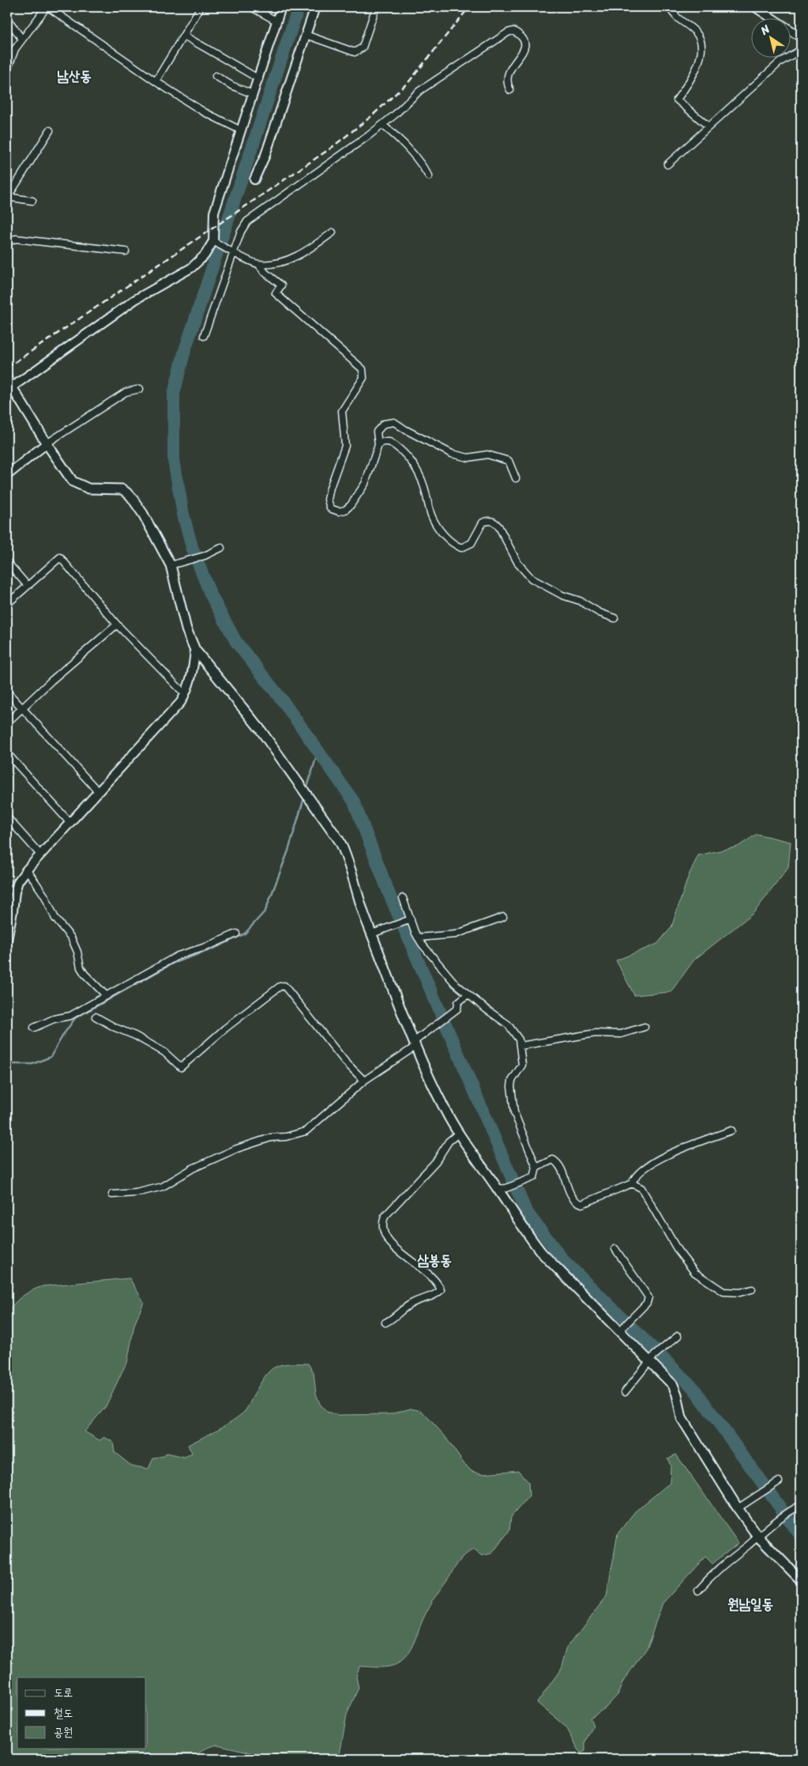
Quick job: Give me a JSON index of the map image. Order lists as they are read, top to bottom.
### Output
{
  "districts": ["남산동", "삼봉동", "원남일동"],
  "legend": ["도로", "철도", "공원"],
  "north": "top left"
}
